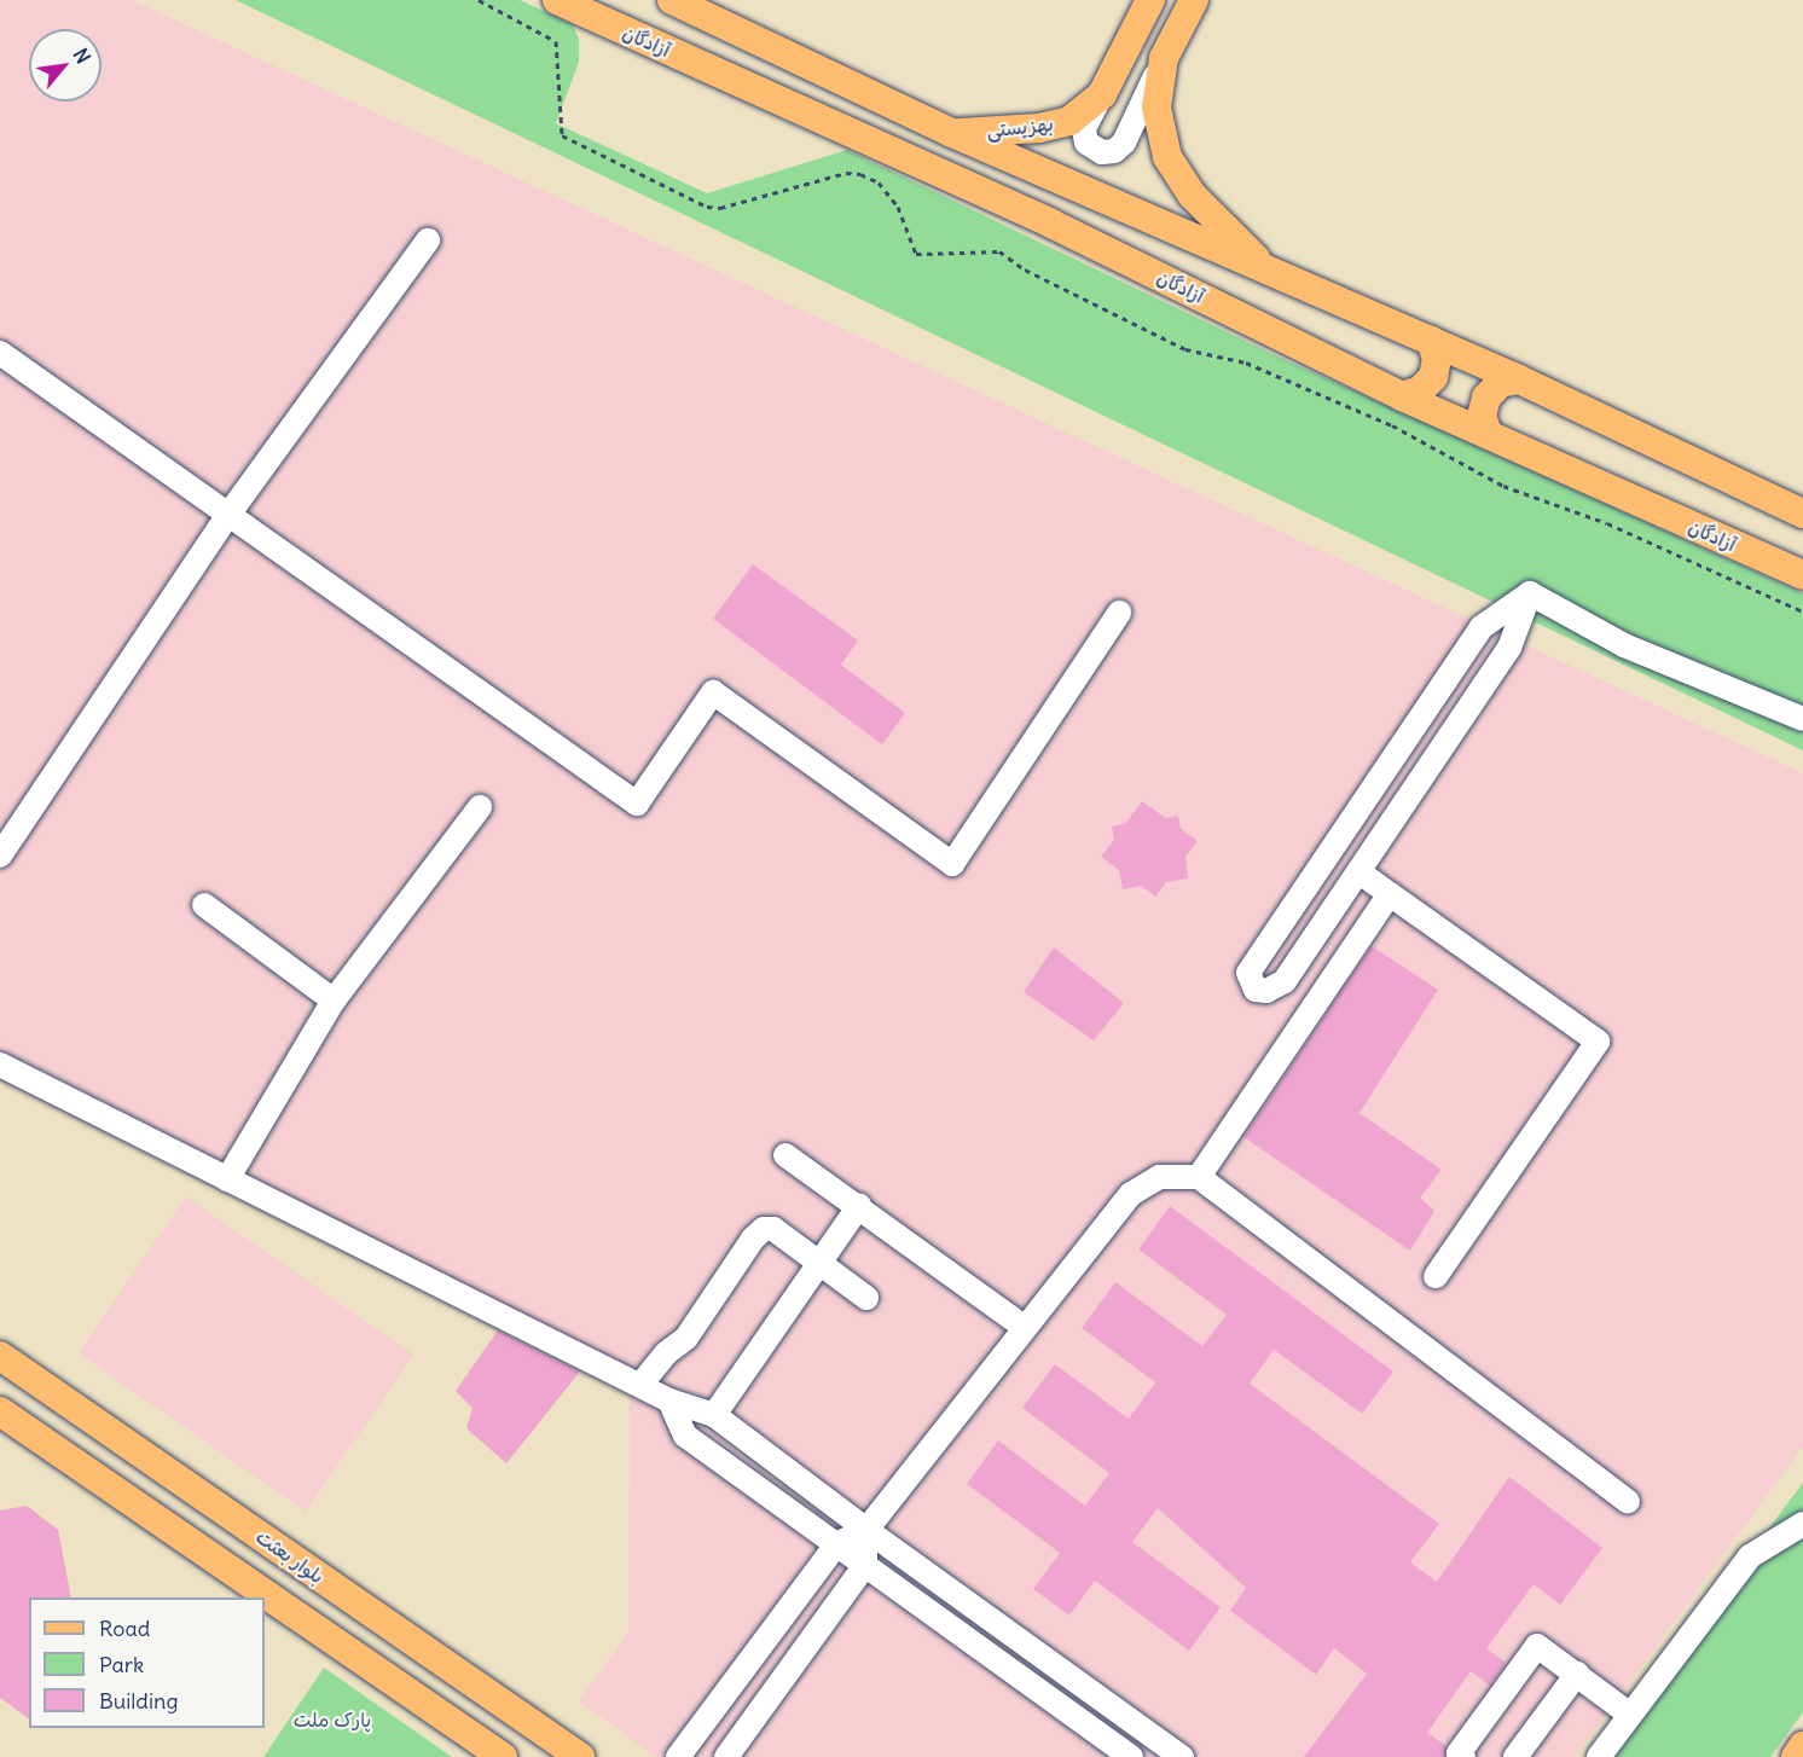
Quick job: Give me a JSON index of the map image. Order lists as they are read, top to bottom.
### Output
{
  "streets": {
    "main road": ["آزادگان", "بهزیستی", "بلوار بعثت"]
  },
  "parks": ["پارک ملت"],
  "legend": ["Road", "Park", "Building"],
  "north": "top right"
}
